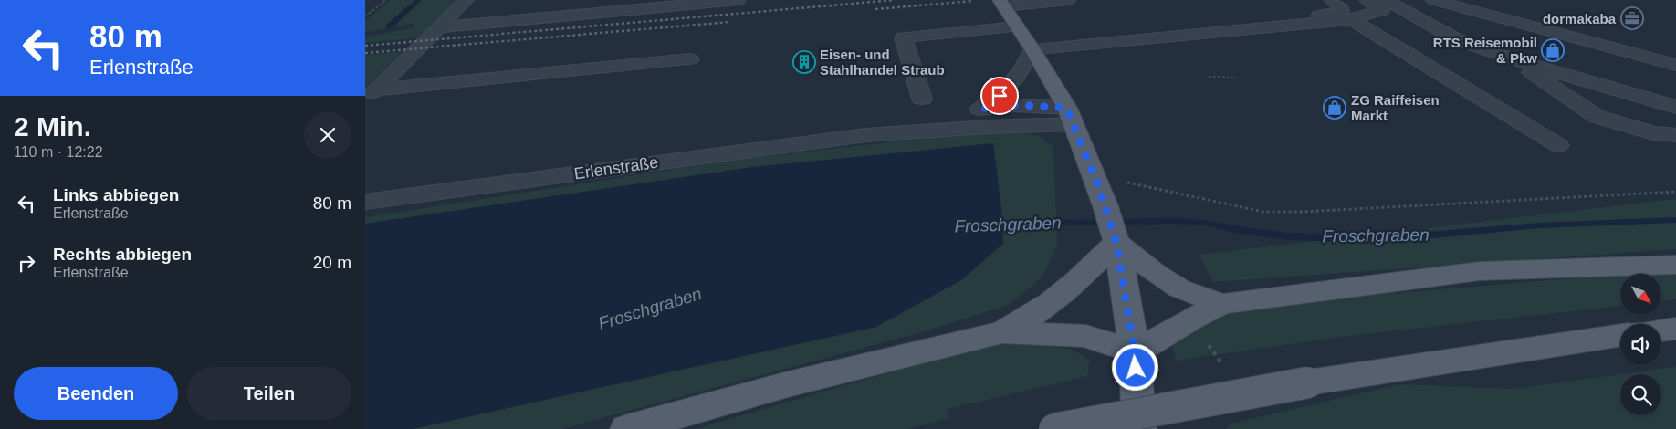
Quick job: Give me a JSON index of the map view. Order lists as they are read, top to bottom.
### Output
{
  "streets": {
    "street": ["Erlenstraße"]
  },
  "water": ["Froschgraben"],
  "places": {
    "office": ["dormakaba"],
    "shop": ["RTS Reisemobil & Pkw", "ZG Raiffeisen Markt"],
    "building": ["Eisen- und Stahlhandel Straub"]
  },
  "north": "bottom right",
  "page": {
    "turn": ["80 m", "Erlenstraße"],
    "heading": ["2 Min.", "110 m · 12:22"],
    "list": [
      {
        "name": "Links abbiegen",
        "note": "Erlenstraße",
        "value": "80 m"
      },
      {
        "name": "Rechts abbiegen",
        "note": "Erlenstraße",
        "value": "20 m"
      }
    ],
    "buttons": ["Beenden", "Teilen"]
  }
}
